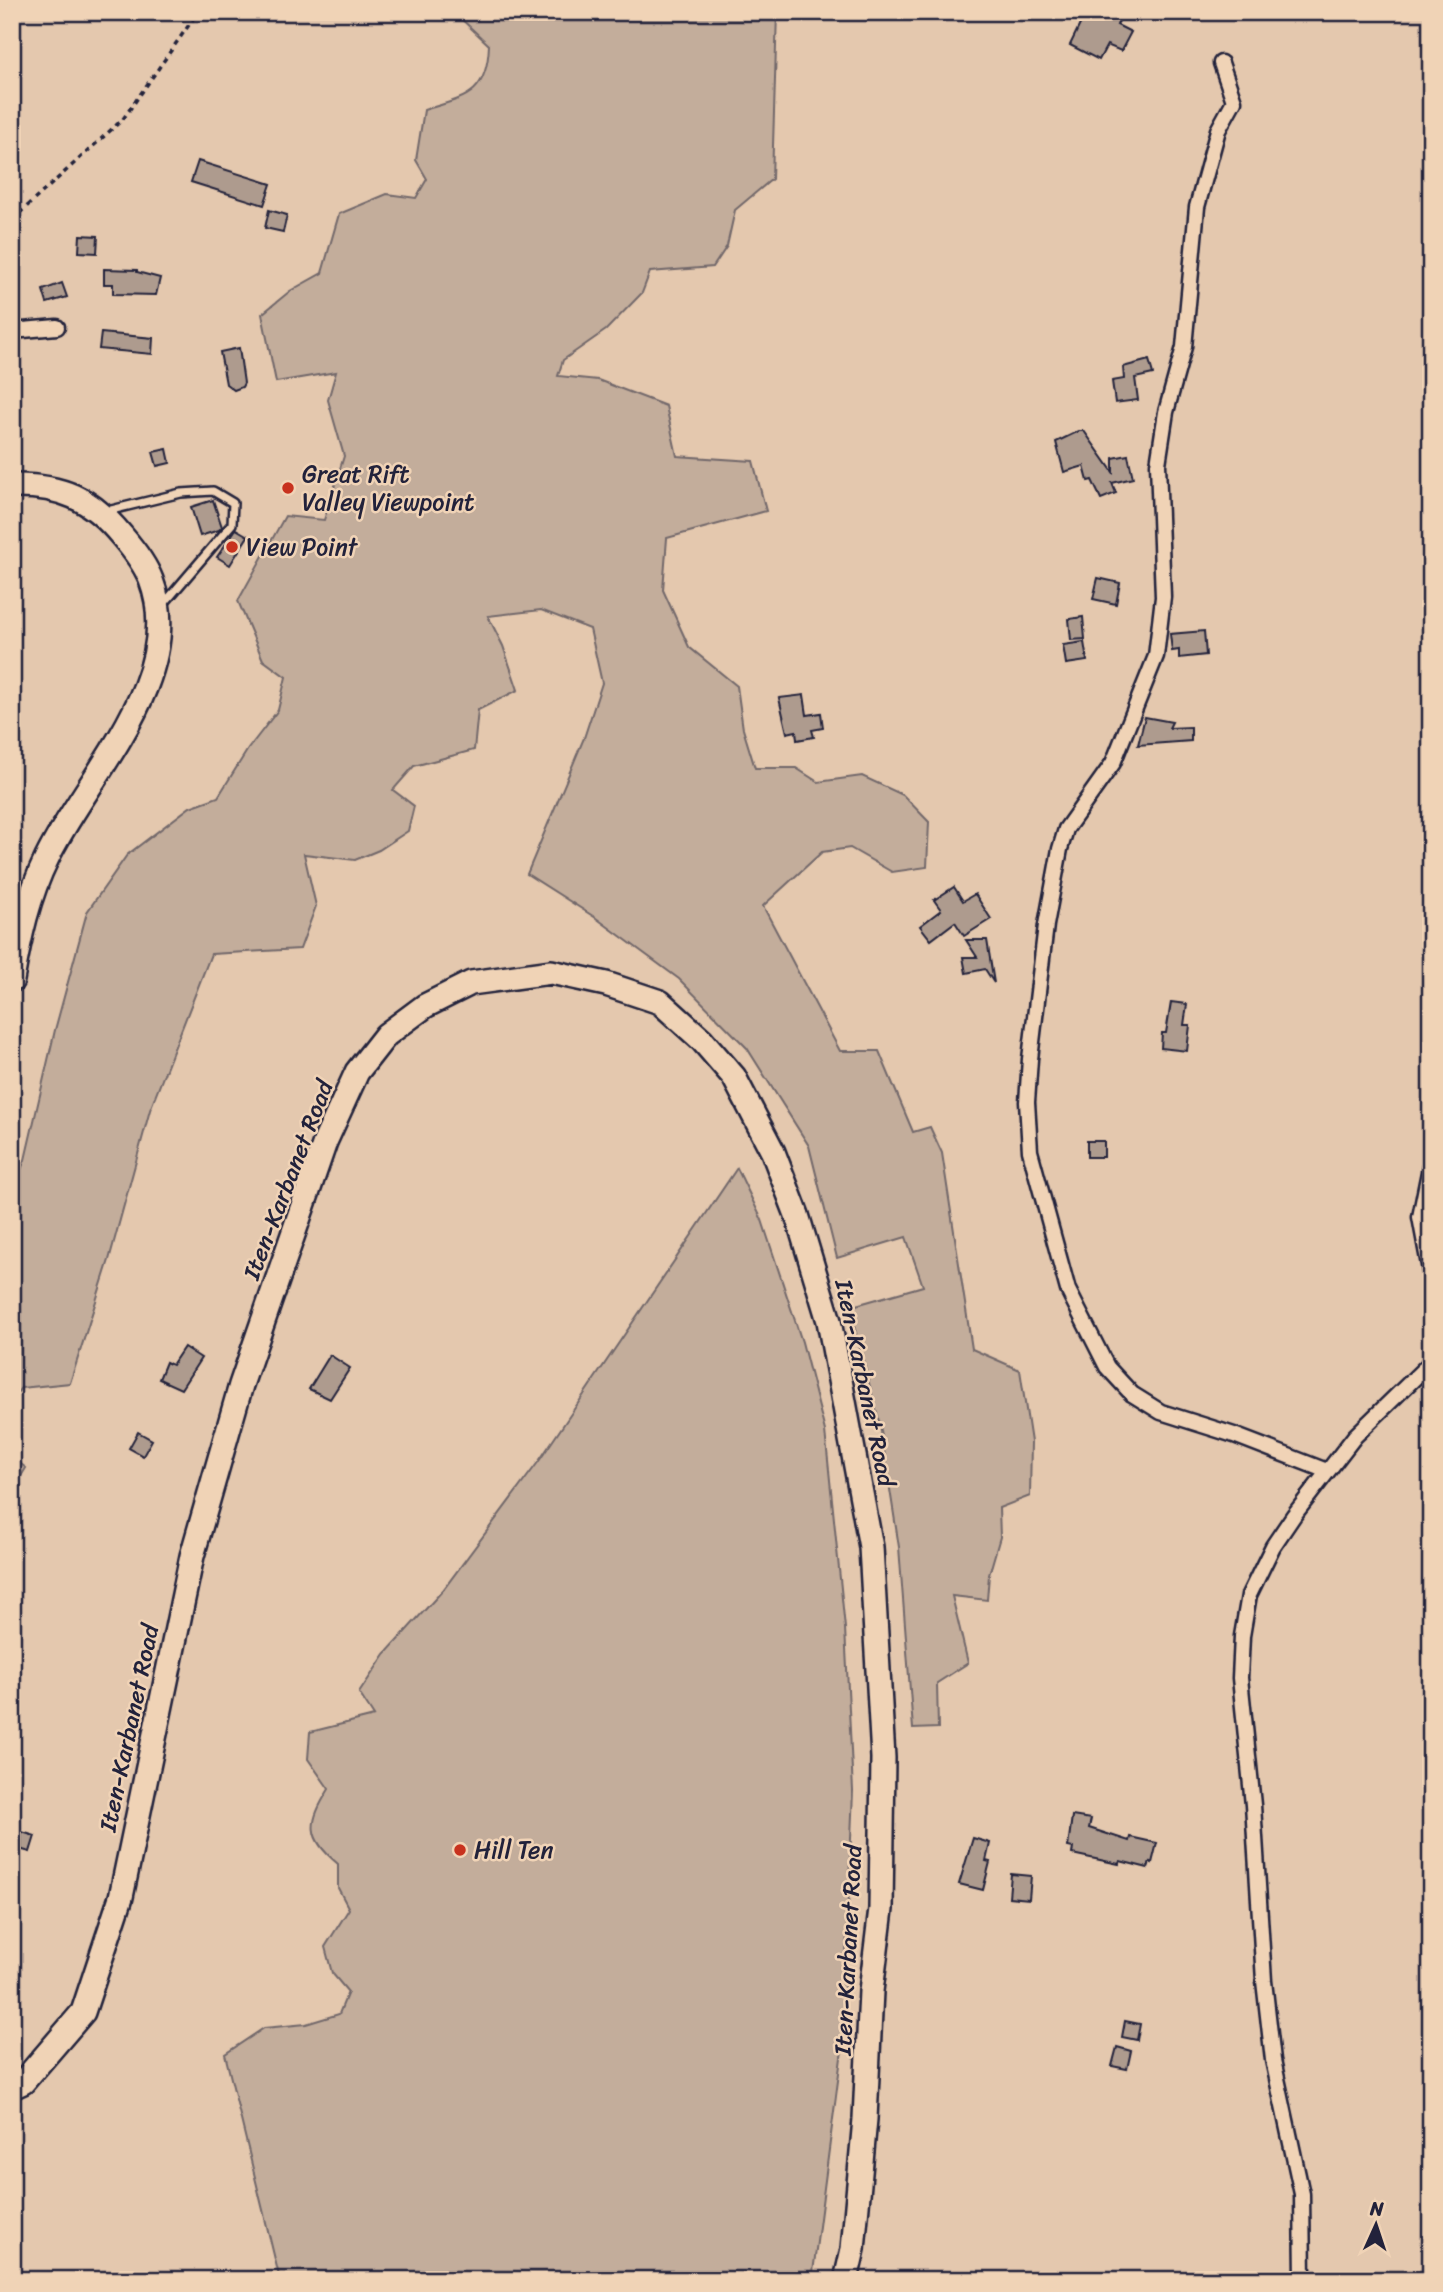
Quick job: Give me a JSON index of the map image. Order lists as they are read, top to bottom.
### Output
{
  "streets": {
    "main road": ["Iten-Karbanet Road"]
  },
  "places": ["Great Rift Valley Viewpoint", "View Point", "Hill Ten"],
  "north": "top"
}
